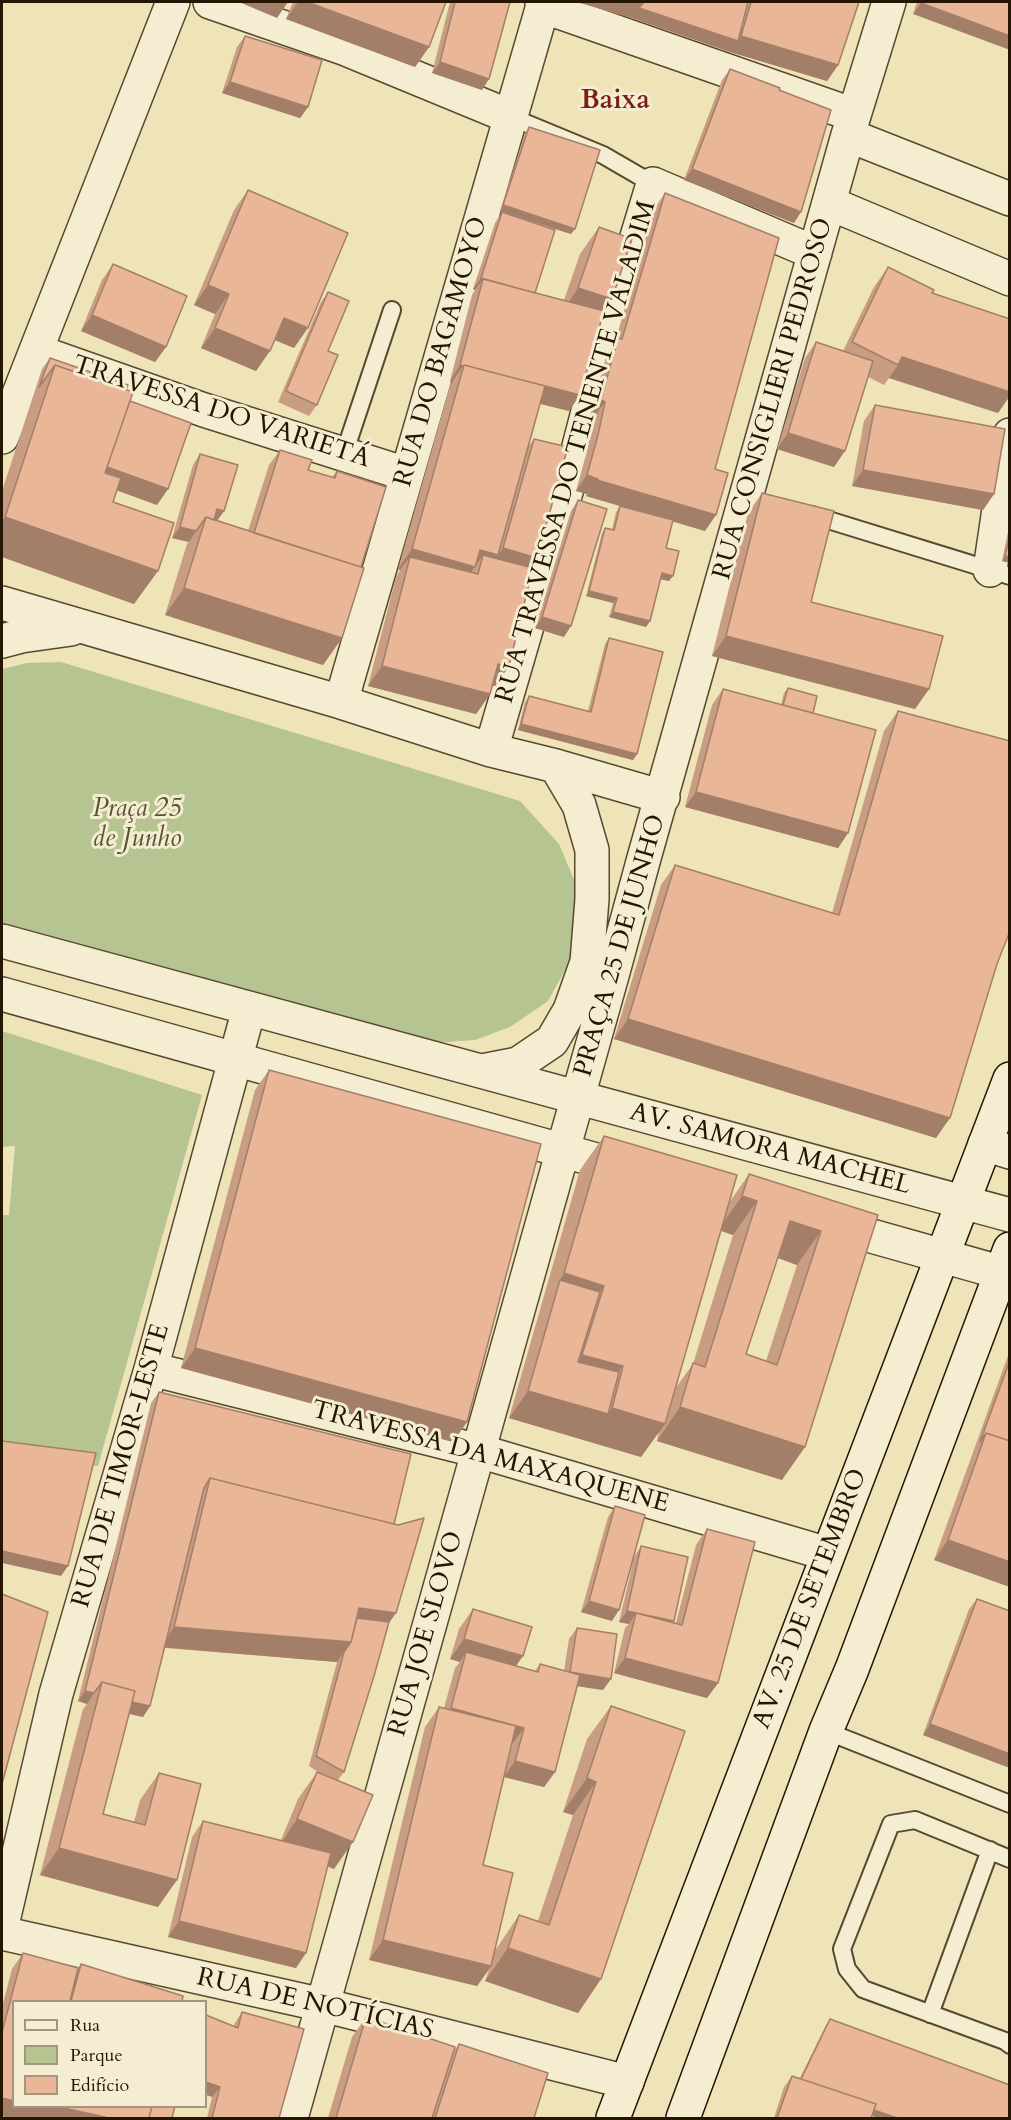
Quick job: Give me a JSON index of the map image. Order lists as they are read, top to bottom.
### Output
{
  "streets": {
    "street": [
      "RUA DO BAGAMOYO",
      "RUA CONSIGLIERI PEDROSO",
      "TRAVESSA DO VARIETÁ",
      "RUA TRAVESSA DO TENENTE VALADIM",
      "PRAÇA 25 DE JUNHO",
      "AV. SAMORA MACHEL",
      "TRAVESSA DA MAXAQUENE",
      "RUA DE TIMOR-LESTE",
      "AV. 25 DE SETEMBRO",
      "RUA JOE SLOVO",
      "RUA DE NOTÍCIAS"
    ]
  },
  "crossings": [
    ["RUA DO BAGAMOYO", "TRAVESSA DO VARIETÁ"],
    ["RUA DO BAGAMOYO", "PRAÇA 25 DE JUNHO"],
    ["RUA CONSIGLIERI PEDROSO", "RUA TRAVESSA DO TENENTE VALADIM"],
    ["RUA CONSIGLIERI PEDROSO", "PRAÇA 25 DE JUNHO"],
    ["RUA TRAVESSA DO TENENTE VALADIM", "PRAÇA 25 DE JUNHO"],
    ["PRAÇA 25 DE JUNHO", "AV. SAMORA MACHEL"],
    ["PRAÇA 25 DE JUNHO", "RUA DE TIMOR-LESTE"],
    ["PRAÇA 25 DE JUNHO", "RUA JOE SLOVO"],
    ["AV. SAMORA MACHEL", "AV. 25 DE SETEMBRO"],
    ["TRAVESSA DA MAXAQUENE", "RUA DE TIMOR-LESTE"],
    ["TRAVESSA DA MAXAQUENE", "AV. 25 DE SETEMBRO"],
    ["TRAVESSA DA MAXAQUENE", "RUA JOE SLOVO"],
    ["AV. 25 DE SETEMBRO", "RUA DE NOTÍCIAS"],
    ["RUA JOE SLOVO", "RUA DE NOTÍCIAS"]
  ],
  "districts": ["Baixa"],
  "parks": ["Praça 25 de Junho"],
  "legend": ["Rua", "Parque", "Edifício"]
}
